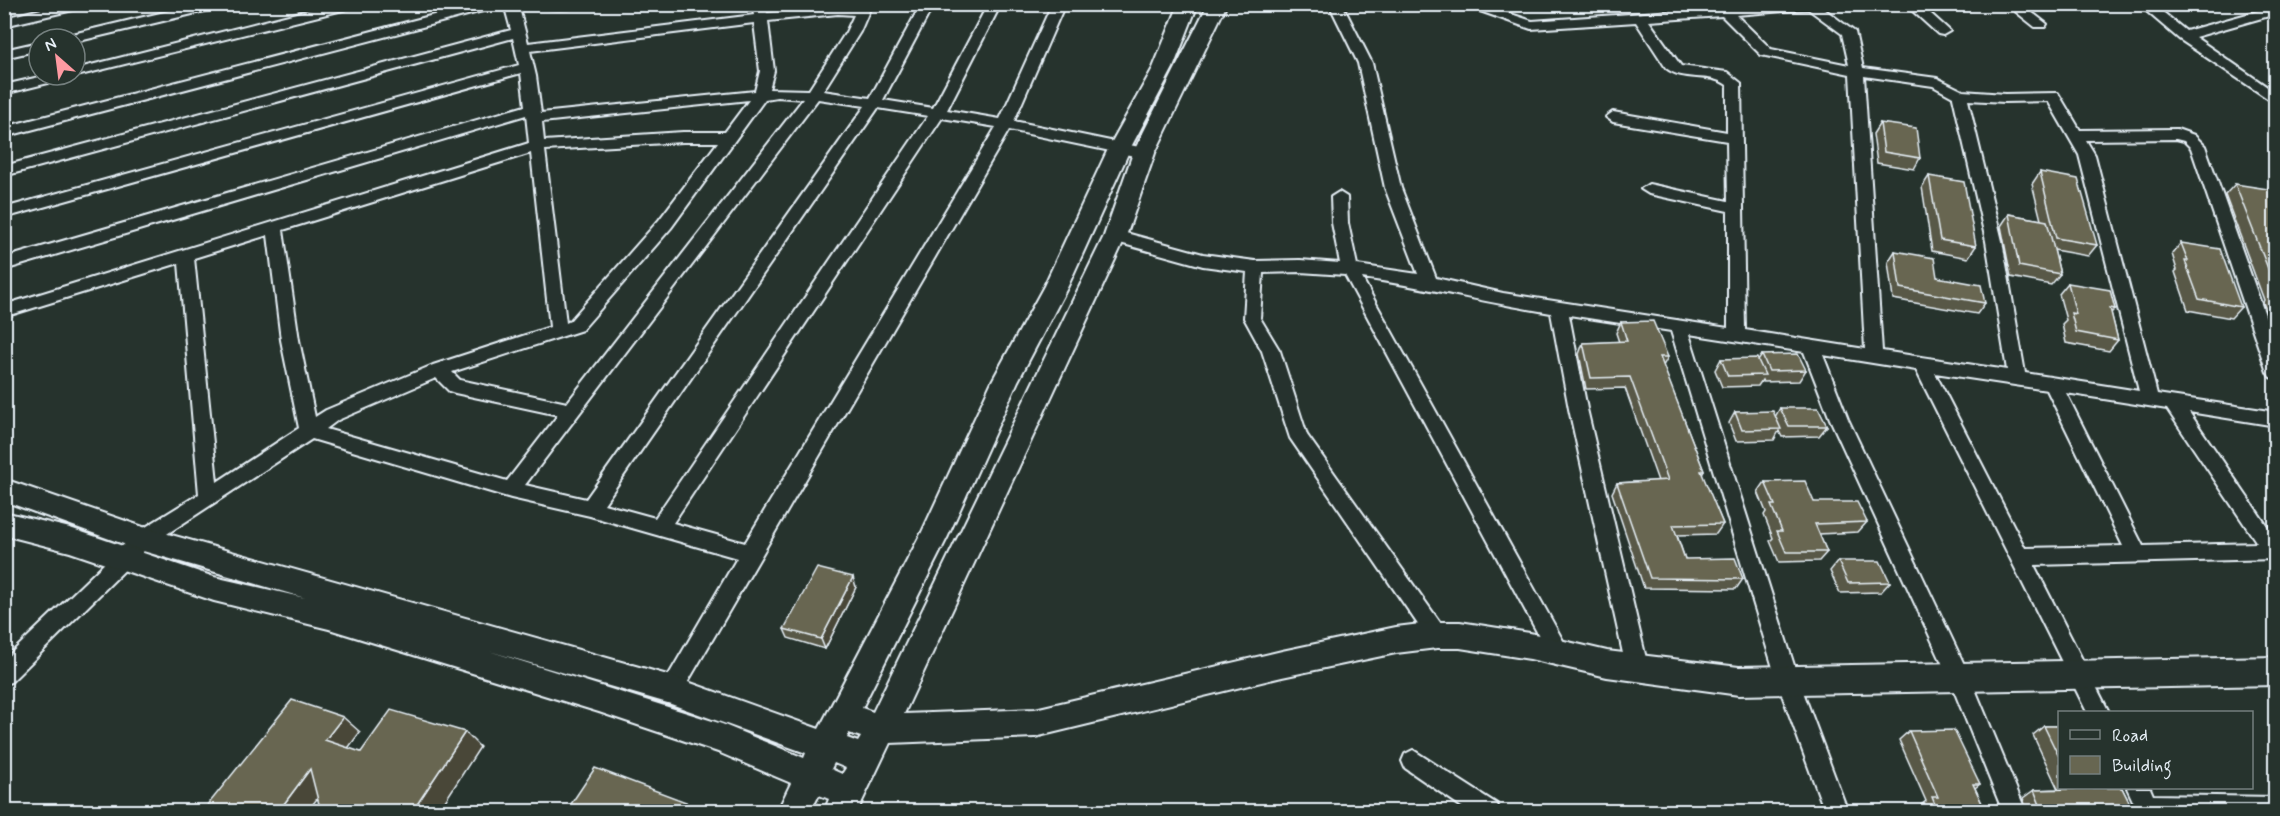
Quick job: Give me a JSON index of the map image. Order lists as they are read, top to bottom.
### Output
{
  "legend": ["Road", "Building"],
  "north": "top left"
}
